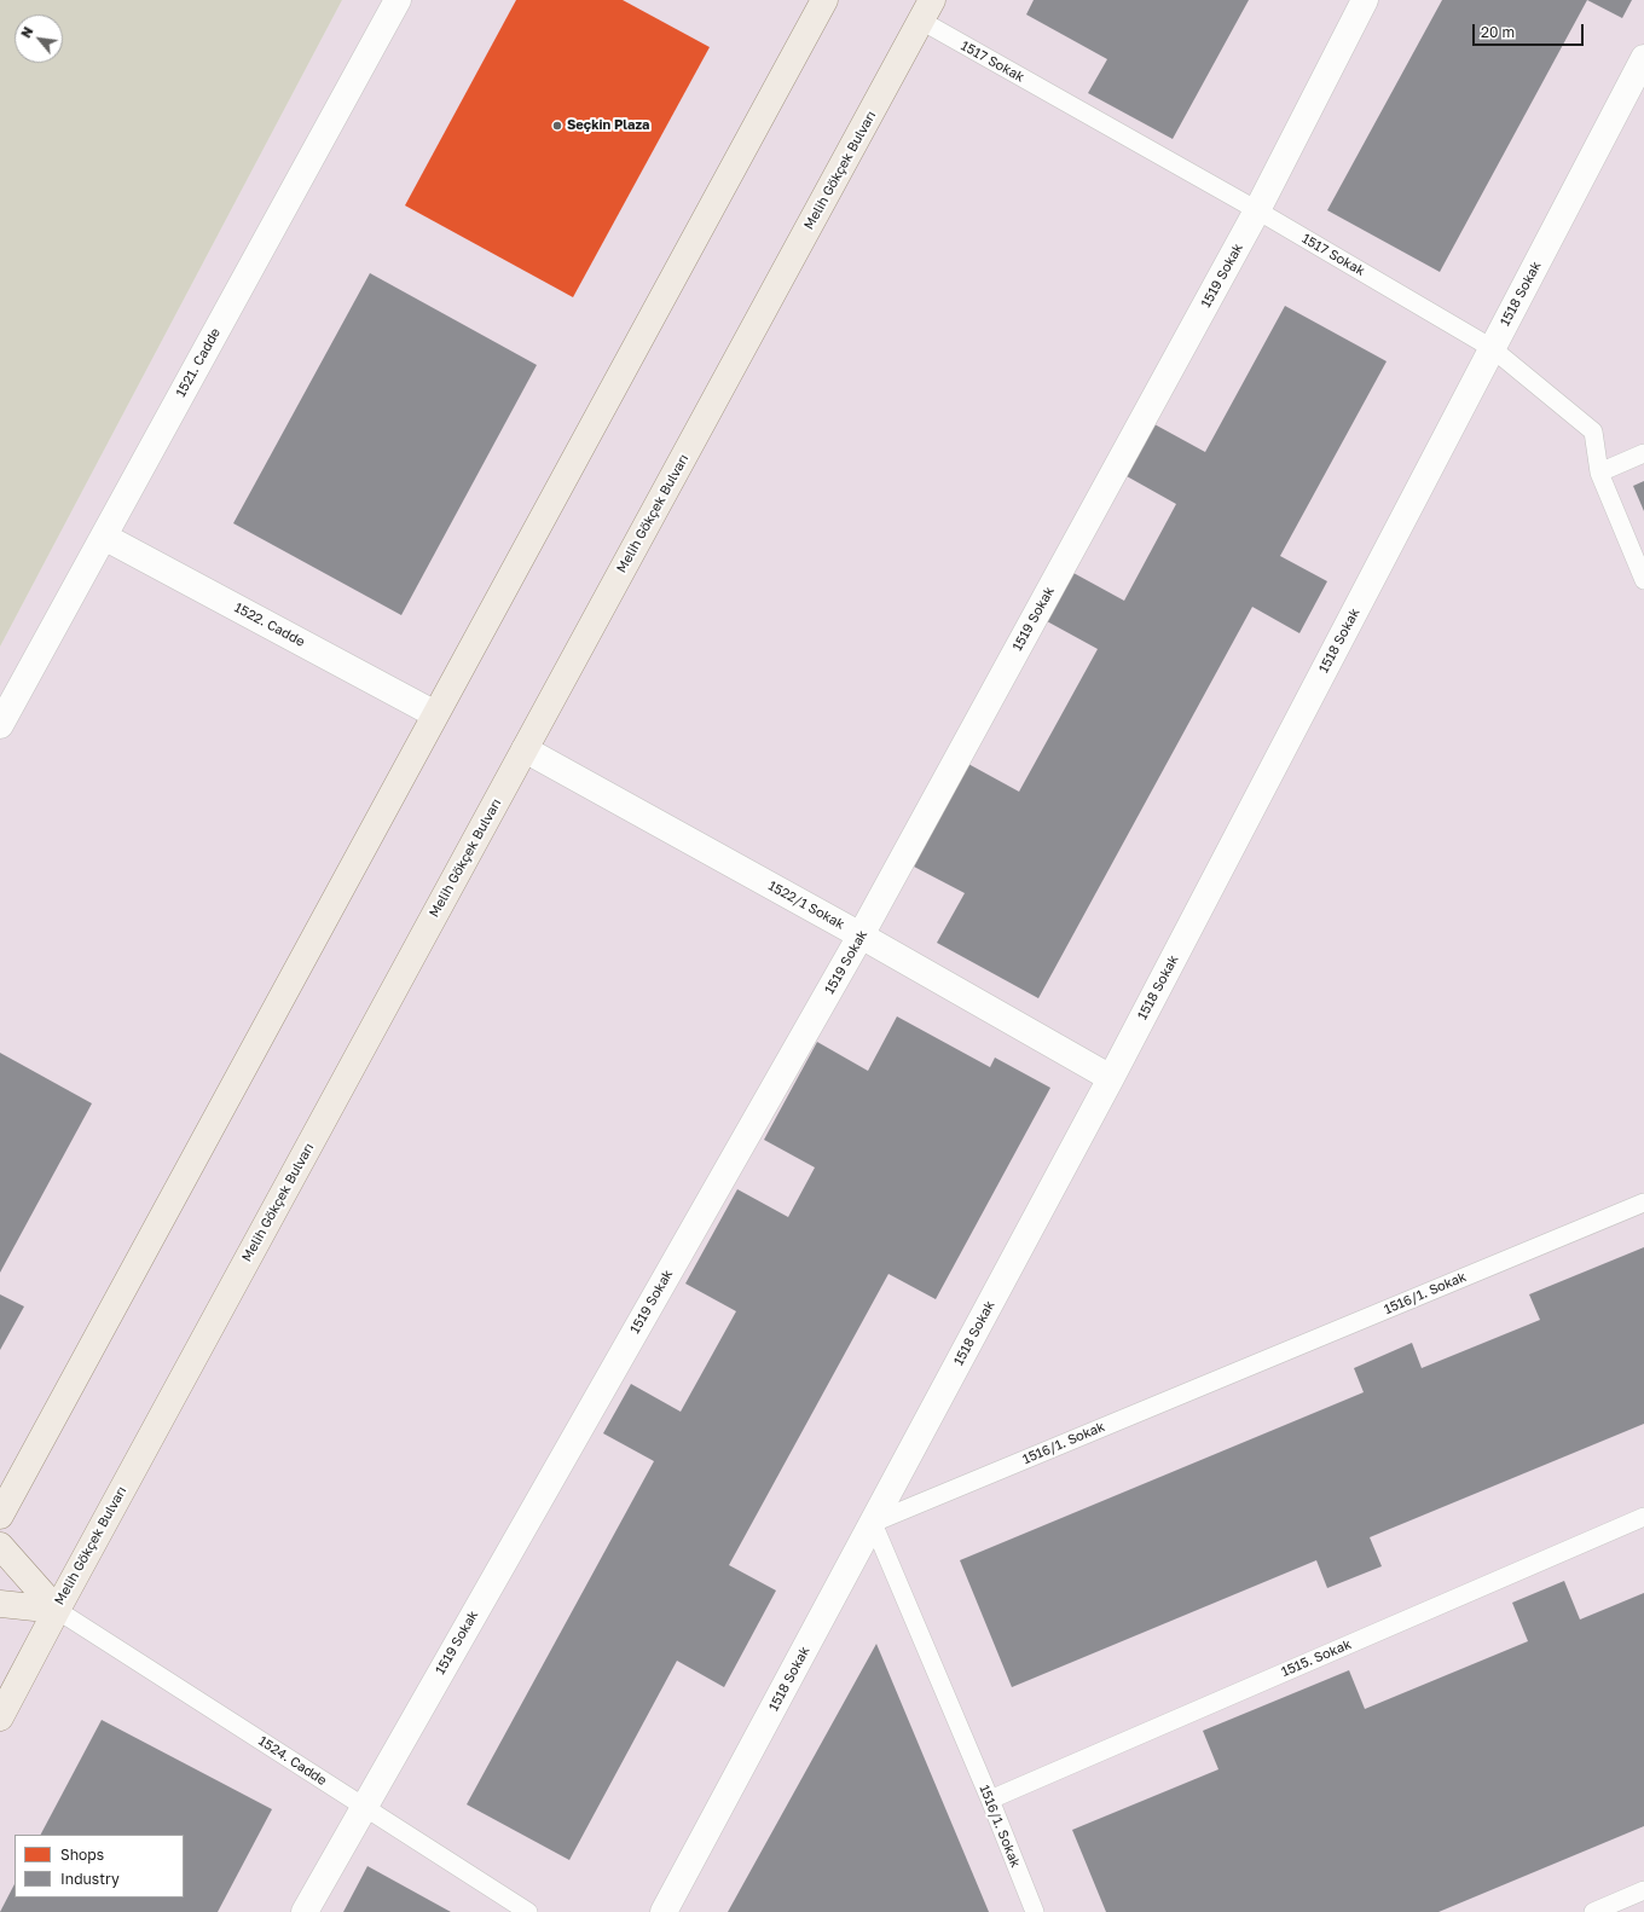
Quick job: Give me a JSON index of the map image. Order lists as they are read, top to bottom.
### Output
{
  "streets": {
    "main road": ["Melih Gökçek Bulvarı"],
    "street": [
      "1519 Sokak",
      "1518 Sokak",
      "1521. Cadde",
      "1522. Cadde",
      "1522/1 Sokak"
    ],
    "lane": [
      "1517 Sokak",
      "1516/1. Sokak",
      "1515. Sokak",
      "1524. Cadde"
    ]
  },
  "crossings": [
    ["1517 Sokak", "Melih Gökçek Bulvarı"],
    ["1517 Sokak", "1519 Sokak"],
    ["1517 Sokak", "1518 Sokak"],
    ["Melih Gökçek Bulvarı", "1522/1 Sokak"],
    ["Melih Gökçek Bulvarı", "1524. Cadde"],
    ["1519 Sokak", "1522/1 Sokak"],
    ["1519 Sokak", "1524. Cadde"],
    ["1518 Sokak", "1522/1 Sokak"],
    ["1518 Sokak", "1516/1. Sokak"],
    ["1521. Cadde", "1522. Cadde"],
    ["1516/1. Sokak", "1515. Sokak"]
  ],
  "places": ["Seçkin Plaza"],
  "legend": ["Shops", "Industry"],
  "scale_bar": "20 m",
  "north": "top left"
}
